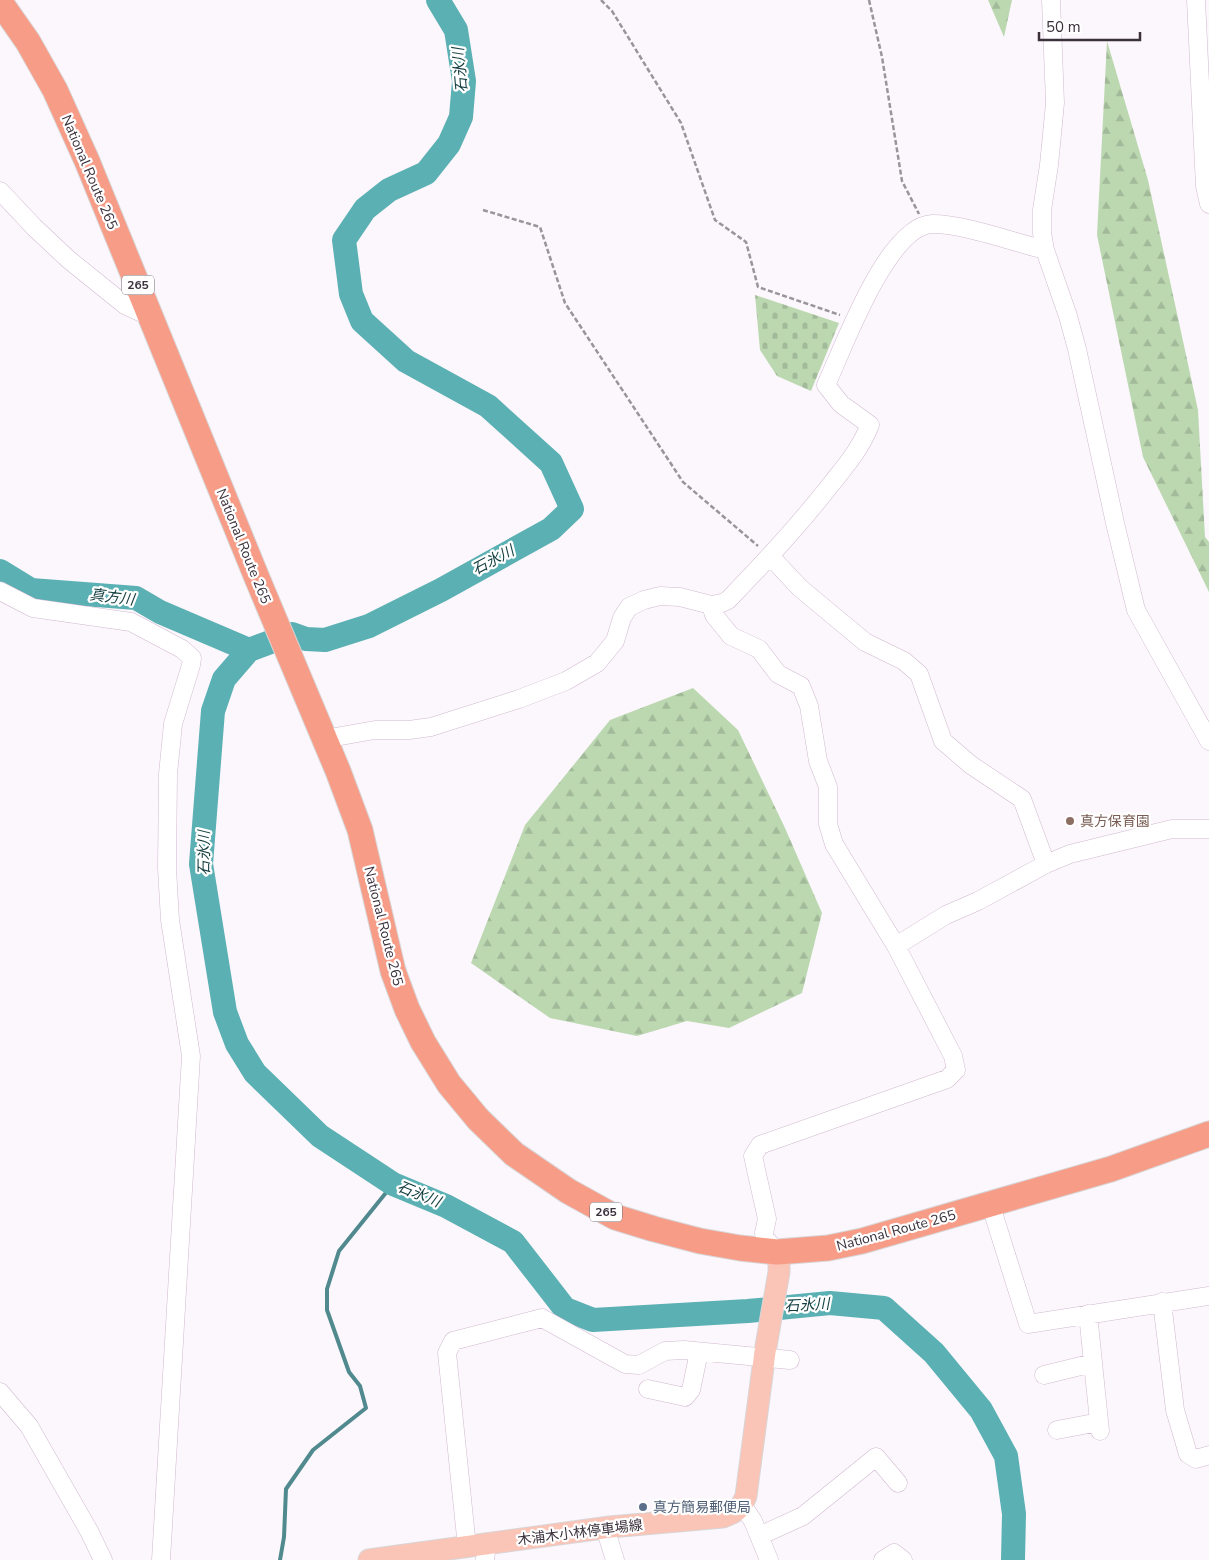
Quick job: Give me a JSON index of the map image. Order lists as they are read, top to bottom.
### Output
{
  "streets": {
    "highway": ["National Route 265", "265"],
    "main road": ["木浦木小林停車場線"]
  },
  "water": ["石氷川", "真方川"],
  "places": ["真方保育園", "真方簡易郵便局"],
  "scale_bar": "50 m"
}
